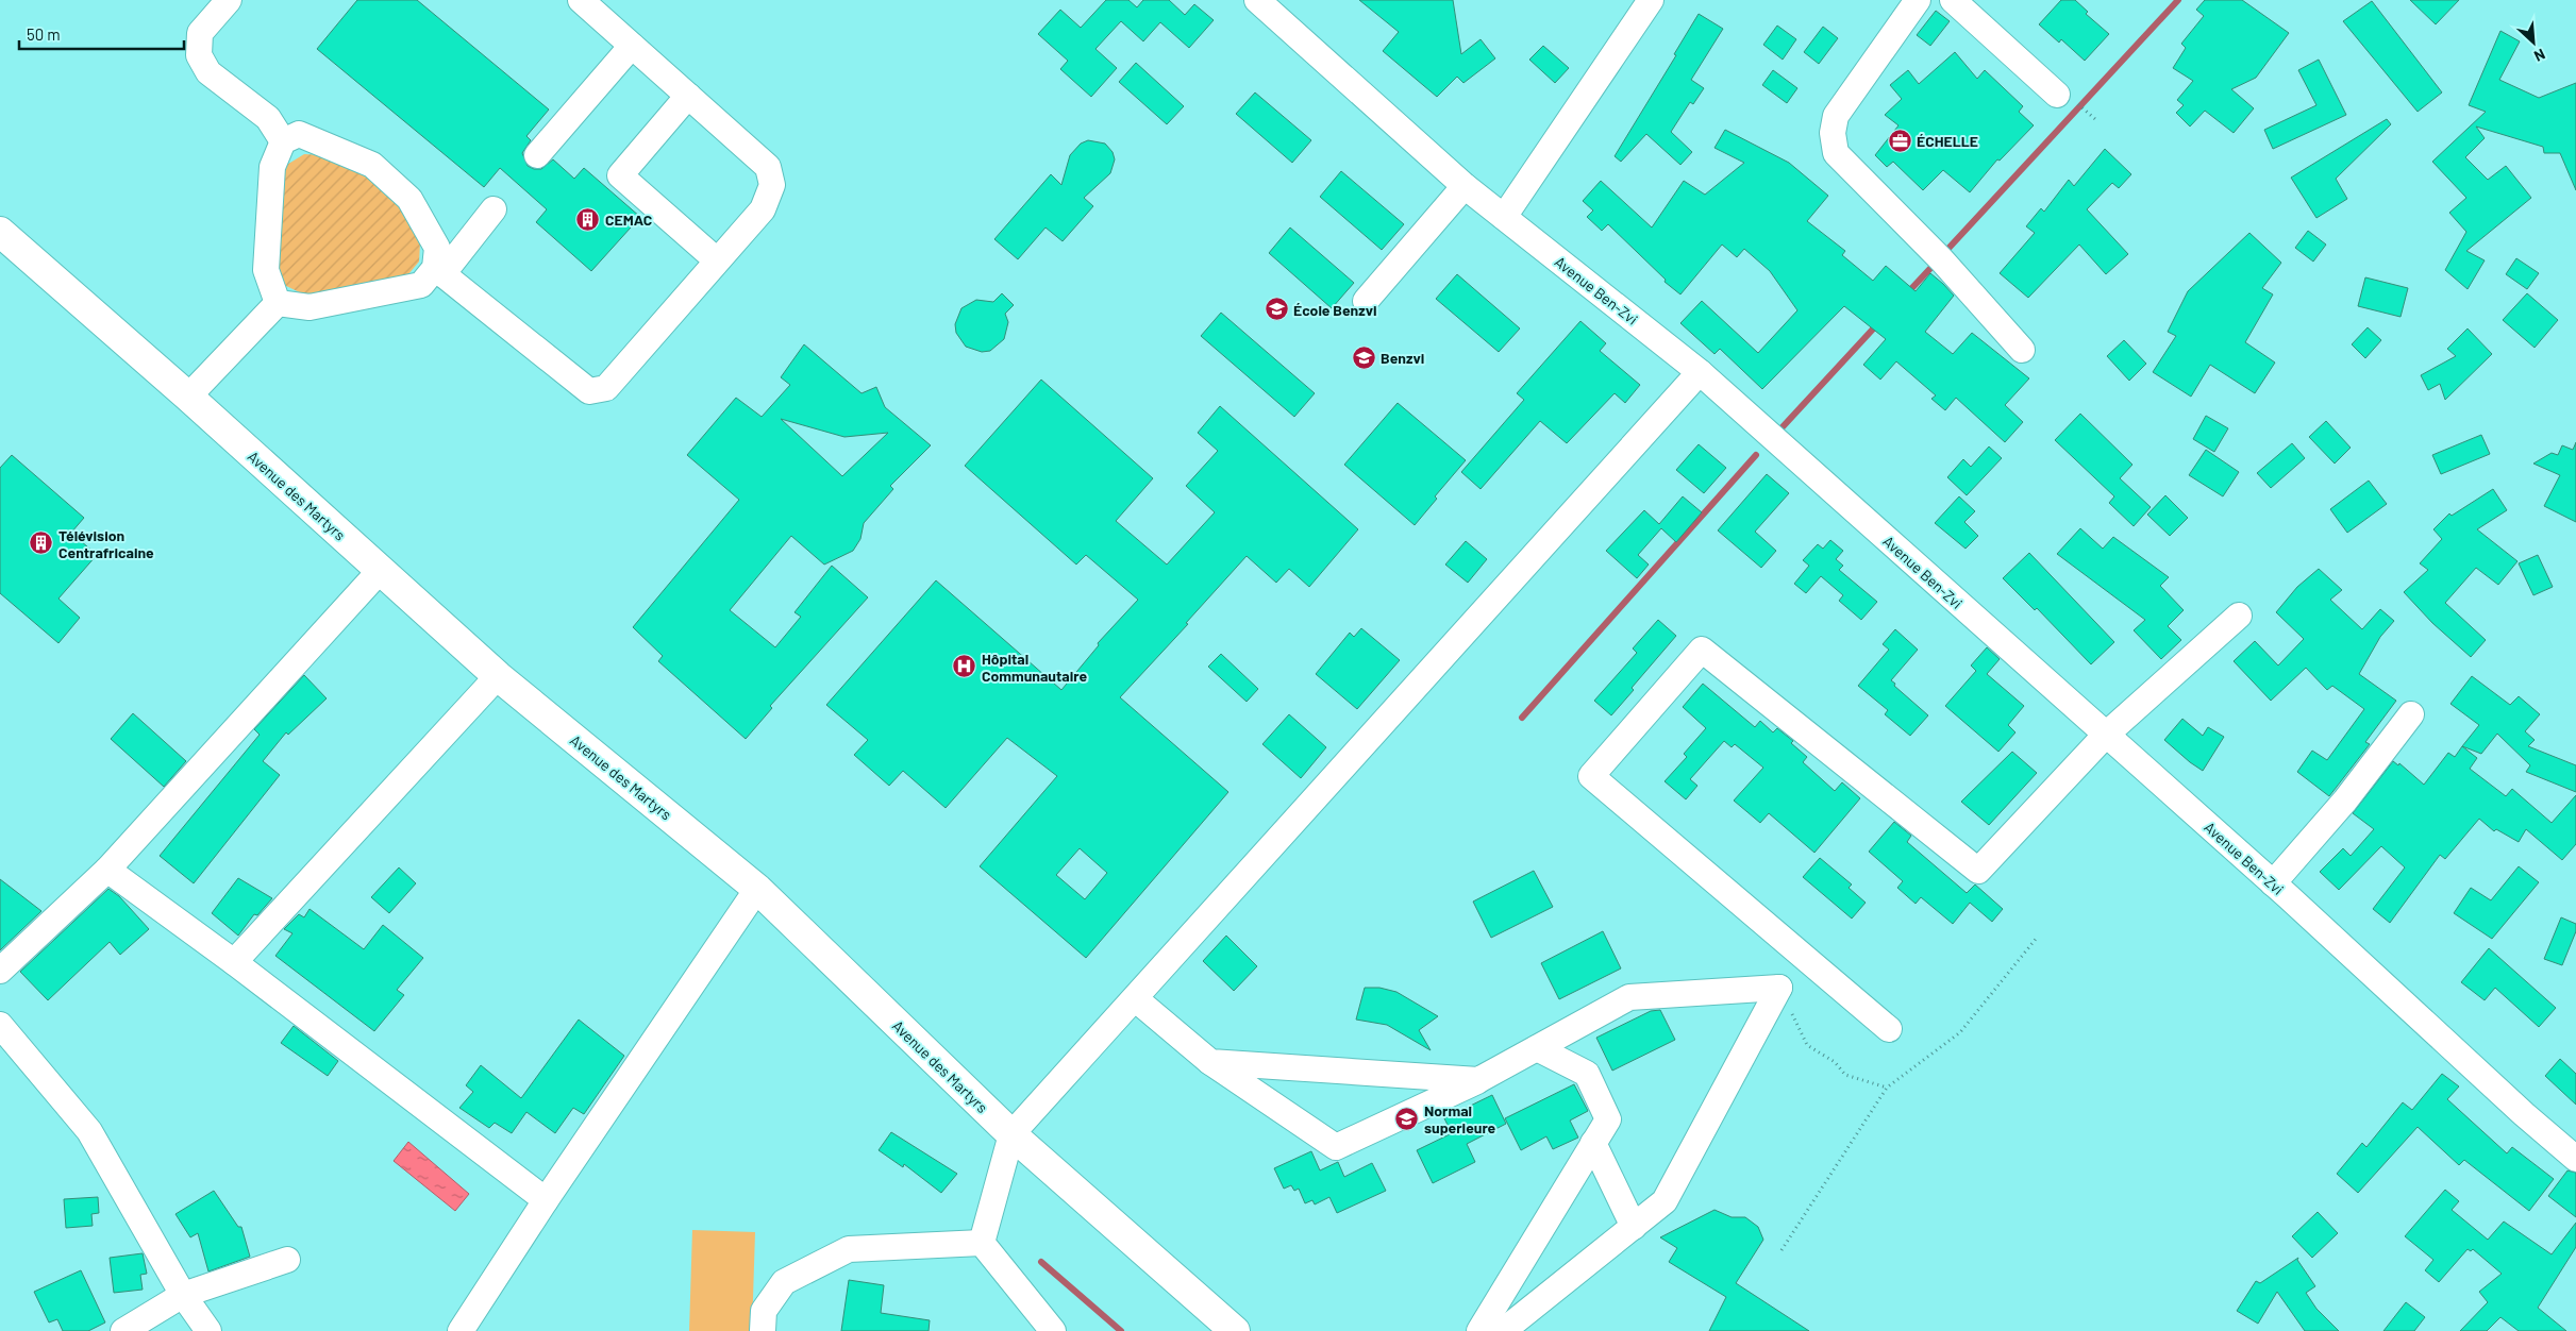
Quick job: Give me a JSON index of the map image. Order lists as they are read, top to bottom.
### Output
{
  "streets": {
    "main road": ["Avenue des Martyrs"],
    "street": ["Avenue Ben-Zvi"]
  },
  "places": {
    "office": ["ÉCHELLE"],
    "building": ["CEMAC", "Télévision Centrafricaine"],
    "school or university": ["École Benzvi", "Benzvi", "Normal superieure"],
    "hospital": ["Hôpital Communautaire"]
  },
  "scale_bar": "50 m",
  "north": "bottom right"
}
